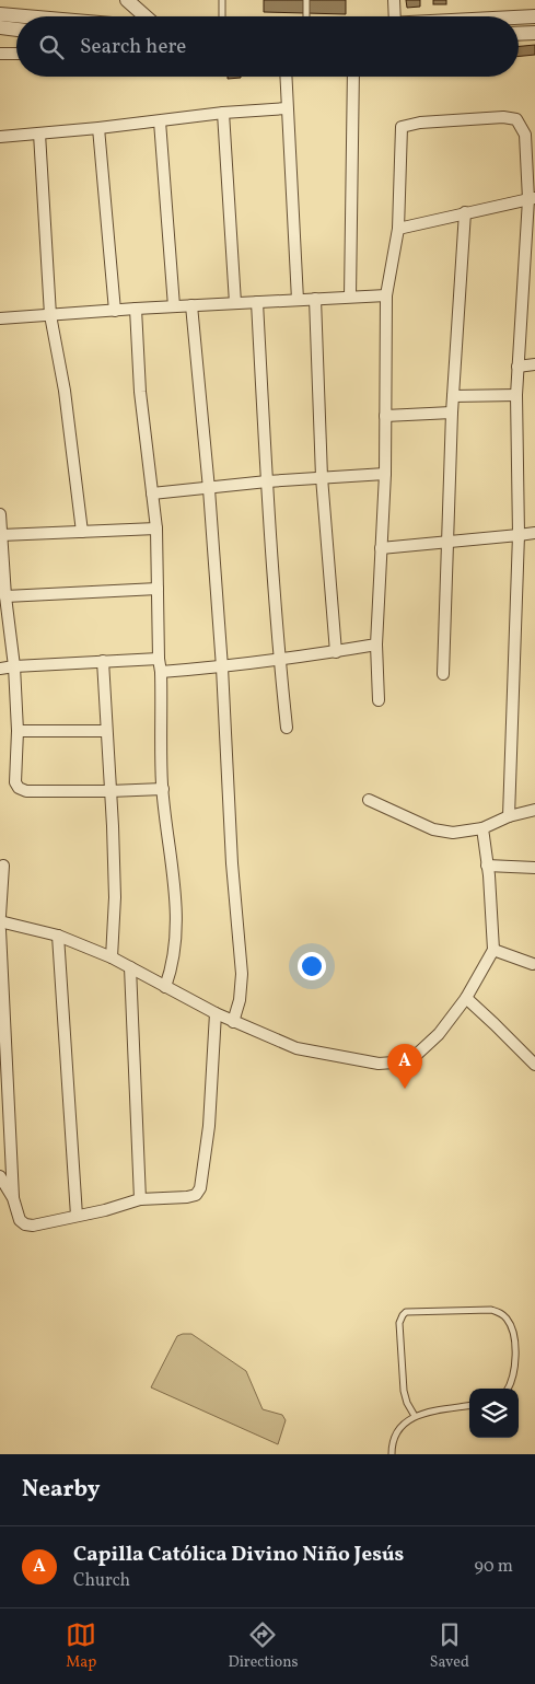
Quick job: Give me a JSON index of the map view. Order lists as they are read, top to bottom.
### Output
{
  "page": {
    "search": "Search here",
    "pins": "A",
    "heading": "Nearby",
    "list": [
      {
        "mark": "A",
        "name": "Capilla Católica Divino Niño Jesús",
        "note": "Church",
        "value": "90 m"
      }
    ],
    "nav": ["Map", "Directions", "Saved"]
  }
}
